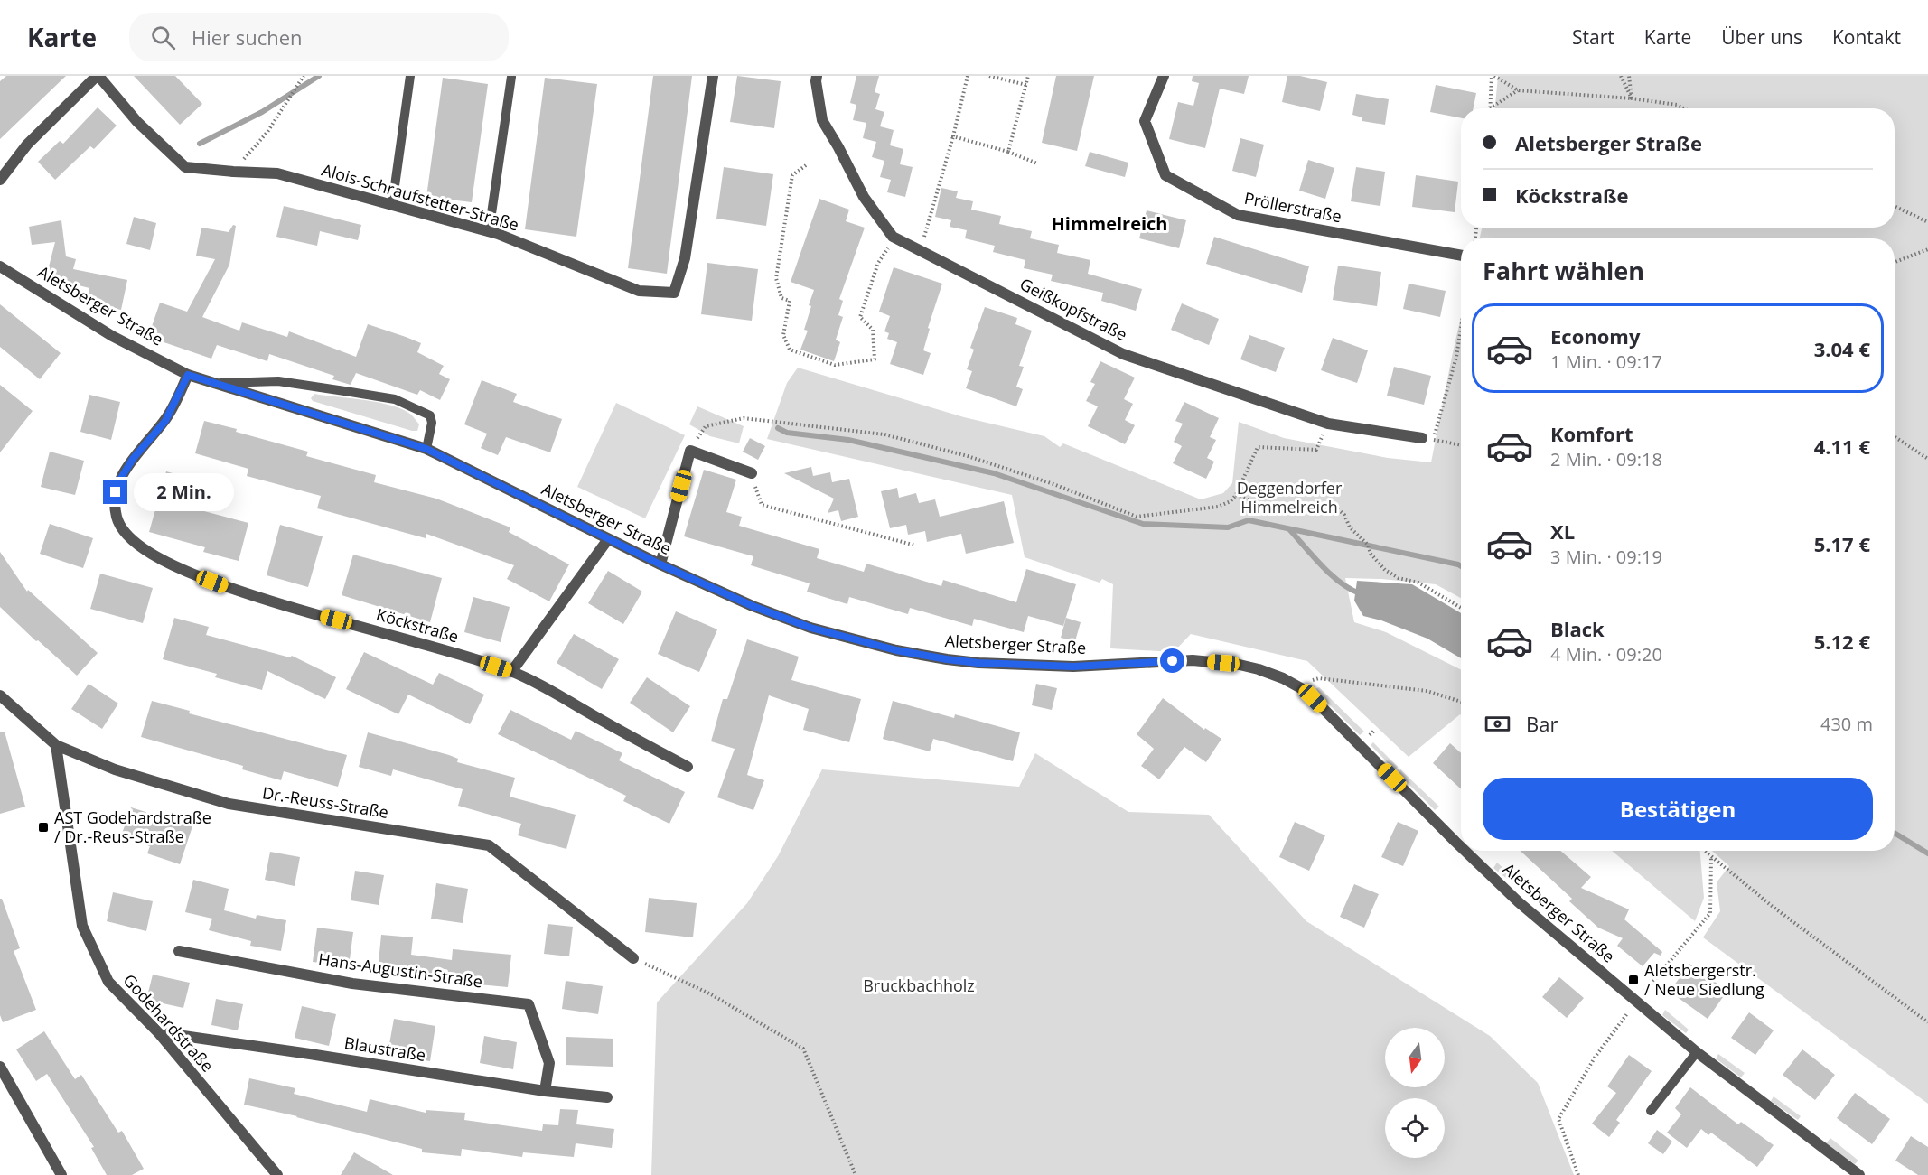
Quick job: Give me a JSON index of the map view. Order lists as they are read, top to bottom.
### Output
{
  "streets": {
    "street": [
      "Alois-Schraufstetter-Straße",
      "Pröllerstraße",
      "Aletsberger Straße",
      "Geißkopfstraße",
      "Köckstraße",
      "Dr.-Reuss-Straße",
      "Hans-Augustin-Straße",
      "Godehardstraße",
      "Blaustraße"
    ]
  },
  "crossings": [
    ["Aletsberger Straße", "Köckstraße"],
    ["Dr.-Reuss-Straße", "Godehardstraße"],
    ["Hans-Augustin-Straße", "Blaustraße"],
    ["Godehardstraße", "Blaustraße"]
  ],
  "districts": ["Himmelreich"],
  "parks": ["Deggendorfer Himmelreich", "Bruckbachholz"],
  "places": {
    "transit": ["AST Godehardstraße / Dr.-Reus-Straße", "Aletsbergerstr. / Neue Siedlung"]
  },
  "north": "bottom",
  "page": {
    "header": "Karte",
    "search": "Hier suchen",
    "nav": [
      "Start",
      "Karte",
      "Über uns",
      "Kontakt"
    ],
    "banner": ["Aletsberger Straße", "Köckstraße"],
    "heading": "Fahrt wählen",
    "list": [
      {
        "name": "Economy",
        "note": "1 Min. · 09:17",
        "value": "3.04 €"
      },
      {
        "name": "Komfort",
        "note": "2 Min. · 09:18",
        "value": "4.11 €"
      },
      {
        "name": "XL",
        "note": "3 Min. · 09:19",
        "value": "5.17 €"
      },
      {
        "name": "Black",
        "note": "4 Min. · 09:20",
        "value": "5.12 €"
      }
    ],
    "bubble": "2 Min.",
    "pay": ["Bar", "430 m"],
    "buttons": "Bestätigen"
  }
}
